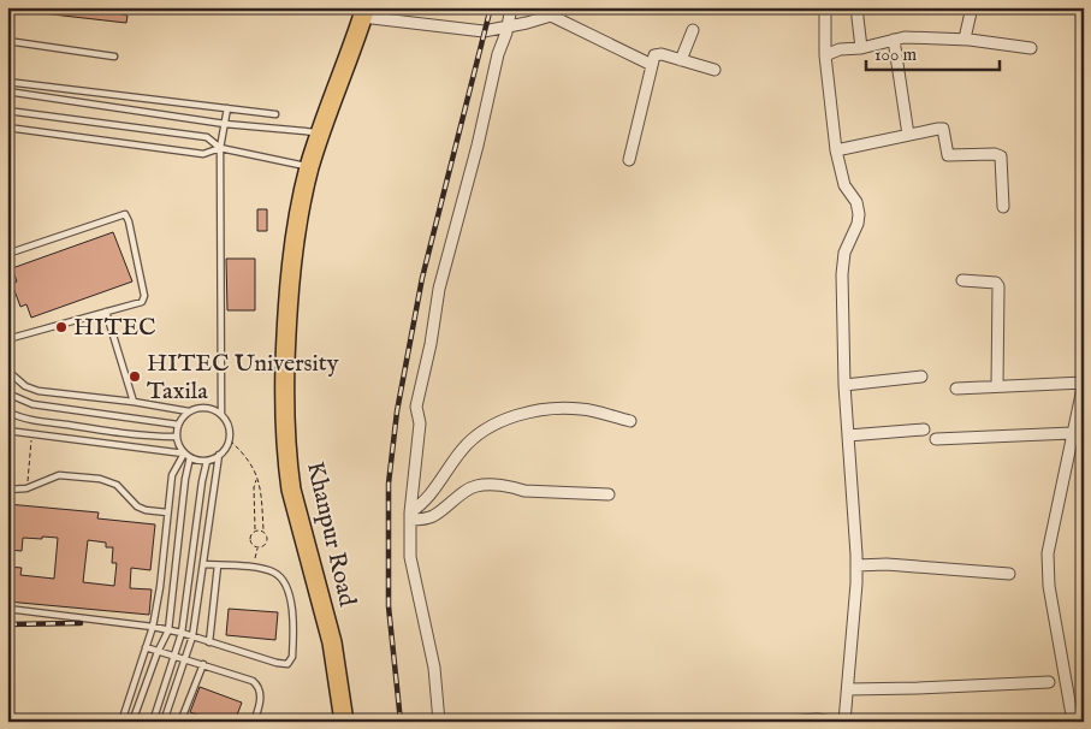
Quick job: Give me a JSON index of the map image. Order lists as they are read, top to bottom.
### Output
{
  "streets": {
    "highway": ["Khanpur Road"]
  },
  "places": ["HITEC", "HITEC University Taxila"],
  "scale_bar": "100 m"
}
